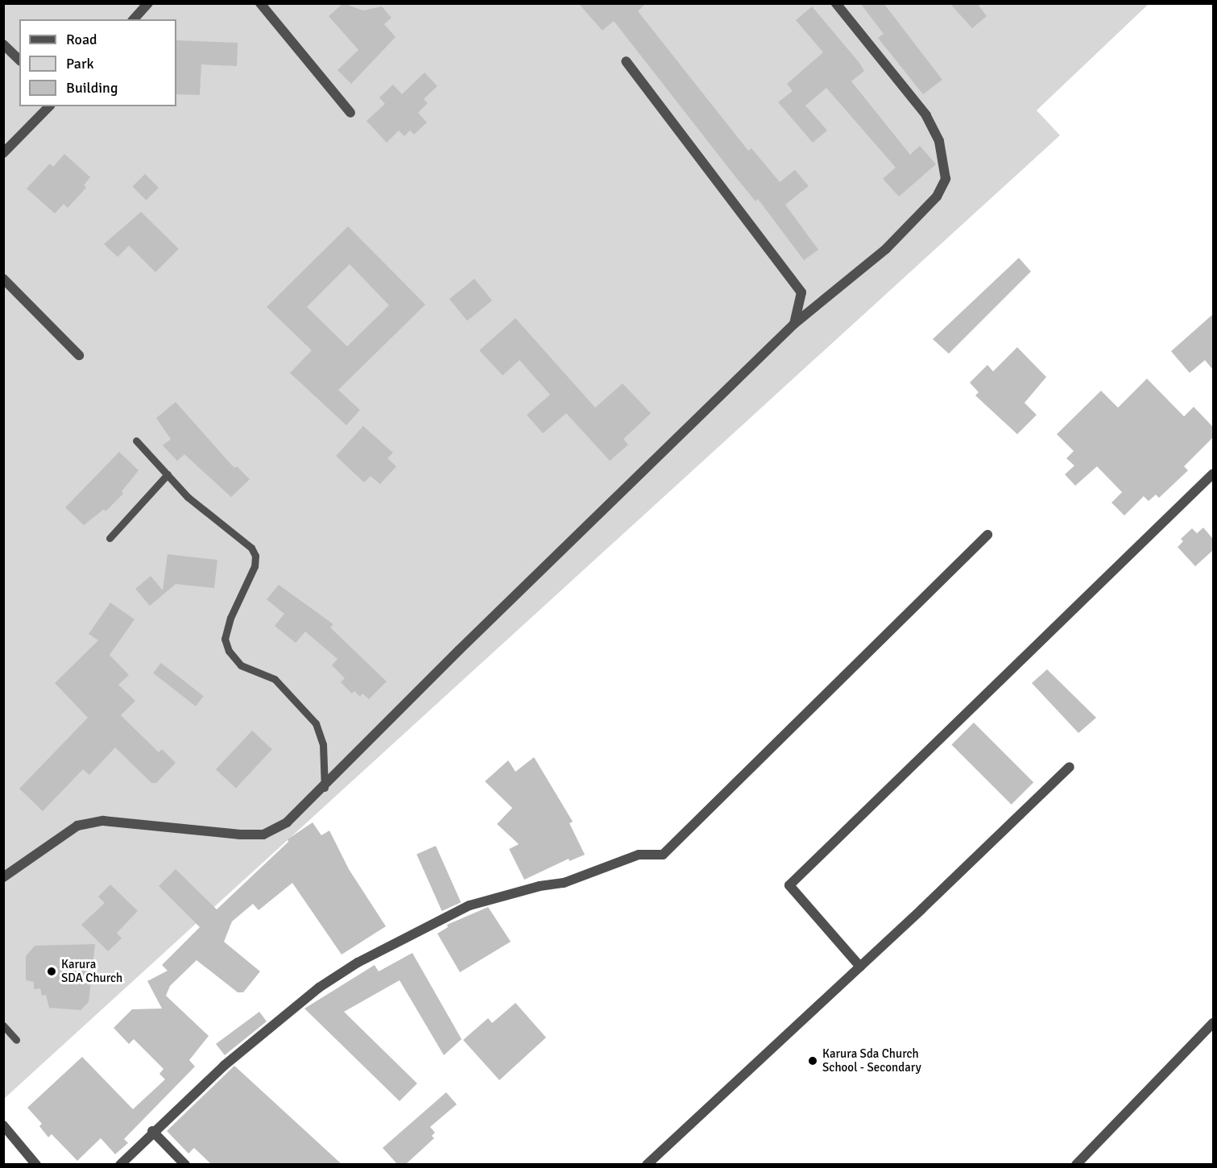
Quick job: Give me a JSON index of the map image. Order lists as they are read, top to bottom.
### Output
{
  "places": ["Karura SDA Church", "Karura Sda Church School - Secondary"],
  "legend": ["Road", "Park", "Building"]
}
